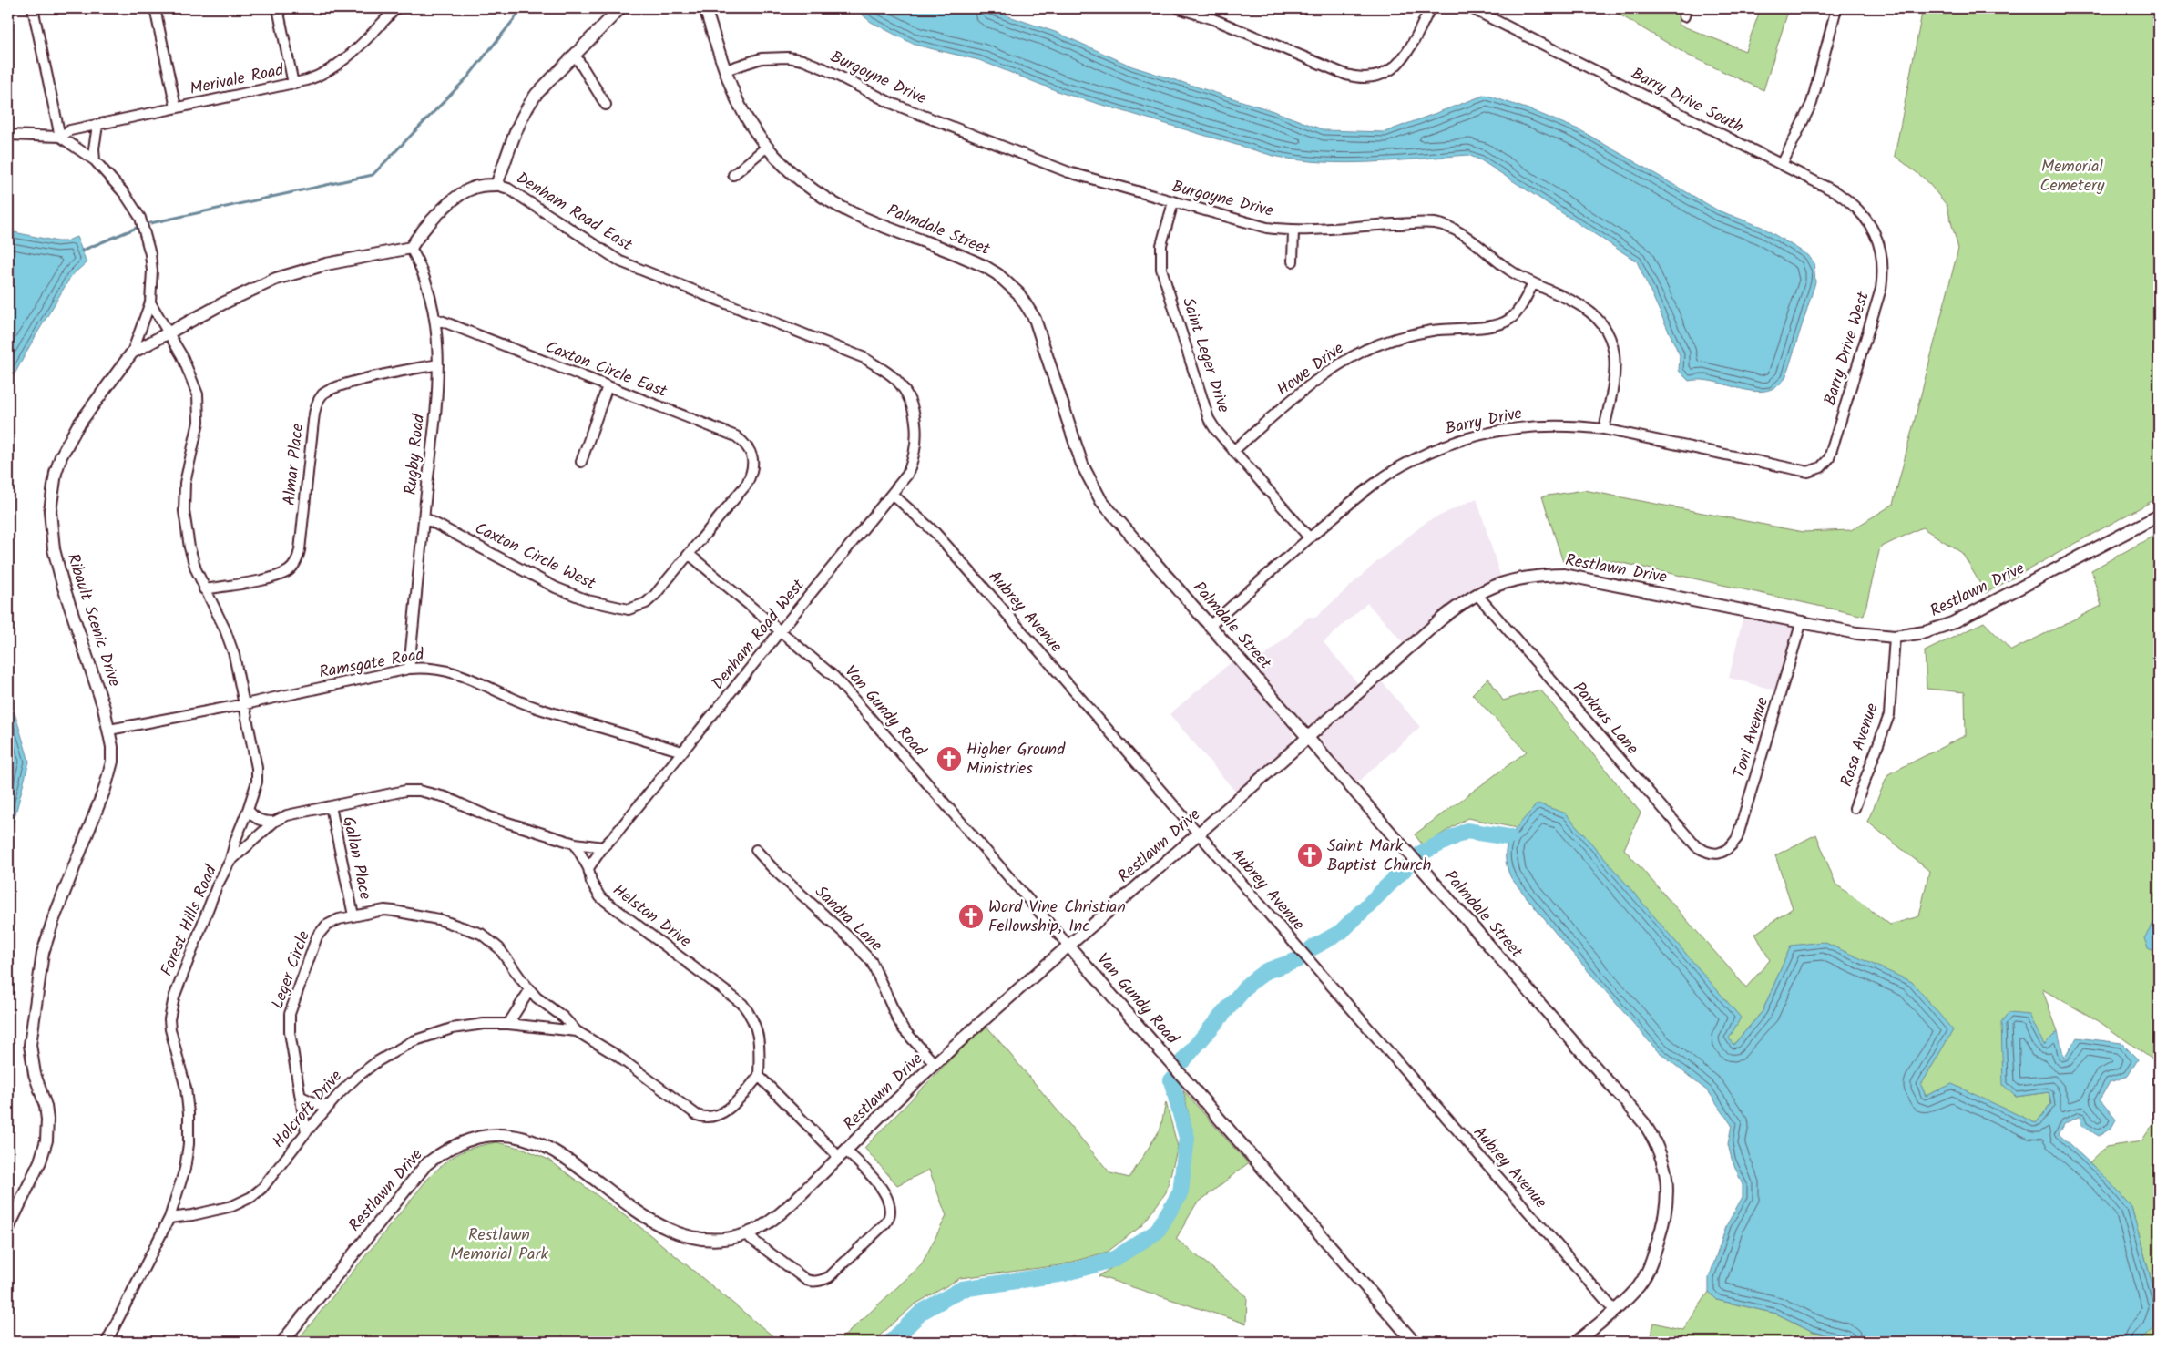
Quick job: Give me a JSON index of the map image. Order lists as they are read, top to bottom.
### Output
{
  "streets": {
    "street": [
      "Burgoyne Drive",
      "Merivale Road",
      "Barry Drive South",
      "Denham Road East",
      "Palmdale Street",
      "Barry Drive West",
      "Saint Leger Drive",
      "Caxton Circle East",
      "Howe Drive",
      "Barry Drive",
      "Rugby Road",
      "Almar Place",
      "Caxton Circle West",
      "Restlawn Drive",
      "Aubrey Avenue",
      "Ribault Scenic Drive",
      "Denham Road West",
      "Ramsgate Road",
      "Van Gundy Road",
      "Parkrus Lane",
      "Toni Avenue",
      "Rosa Avenue",
      "Gallan Place",
      "Helston Drive",
      "Sandra Lane",
      "Forest Hills Road",
      "Leger Circle",
      "Holcroft Drive"
    ]
  },
  "crossings": [
    ["Burgoyne Drive", "Palmdale Street"],
    ["Burgoyne Drive", "Saint Leger Drive"],
    ["Burgoyne Drive", "Howe Drive"],
    ["Burgoyne Drive", "Barry Drive"],
    ["Barry Drive South", "Barry Drive West"],
    ["Denham Road East", "Rugby Road"],
    ["Denham Road East", "Denham Road West"],
    ["Palmdale Street", "Barry Drive"],
    ["Palmdale Street", "Restlawn Drive"],
    ["Palmdale Street", "Aubrey Avenue"],
    ["Barry Drive West", "Barry Drive"],
    ["Saint Leger Drive", "Howe Drive"],
    ["Saint Leger Drive", "Barry Drive"],
    ["Caxton Circle East", "Rugby Road"],
    ["Caxton Circle East", "Caxton Circle West"],
    ["Rugby Road", "Almar Place"],
    ["Rugby Road", "Caxton Circle West"],
    ["Rugby Road", "Ramsgate Road"],
    ["Caxton Circle West", "Van Gundy Road"],
    ["Restlawn Drive", "Aubrey Avenue"],
    ["Restlawn Drive", "Van Gundy Road"],
    ["Restlawn Drive", "Parkrus Lane"],
    ["Restlawn Drive", "Toni Avenue"],
    ["Restlawn Drive", "Rosa Avenue"],
    ["Restlawn Drive", "Sandra Lane"],
    ["Aubrey Avenue", "Denham Road West"],
    ["Ribault Scenic Drive", "Ramsgate Road"],
    ["Denham Road West", "Ramsgate Road"],
    ["Denham Road West", "Van Gundy Road"],
    ["Parkrus Lane", "Toni Avenue"],
    ["Gallan Place", "Leger Circle"],
    ["Helston Drive", "Holcroft Drive"],
    ["Forest Hills Road", "Holcroft Drive"],
    ["Leger Circle", "Holcroft Drive"]
  ],
  "parks": ["Memorial Cemetery", "Restlawn Memorial Park"],
  "places": {
    "church": ["Higher Ground Ministries", "Saint Mark Baptist Church", "Word Vine Christian Fellowship, Inc"]
  }
}
